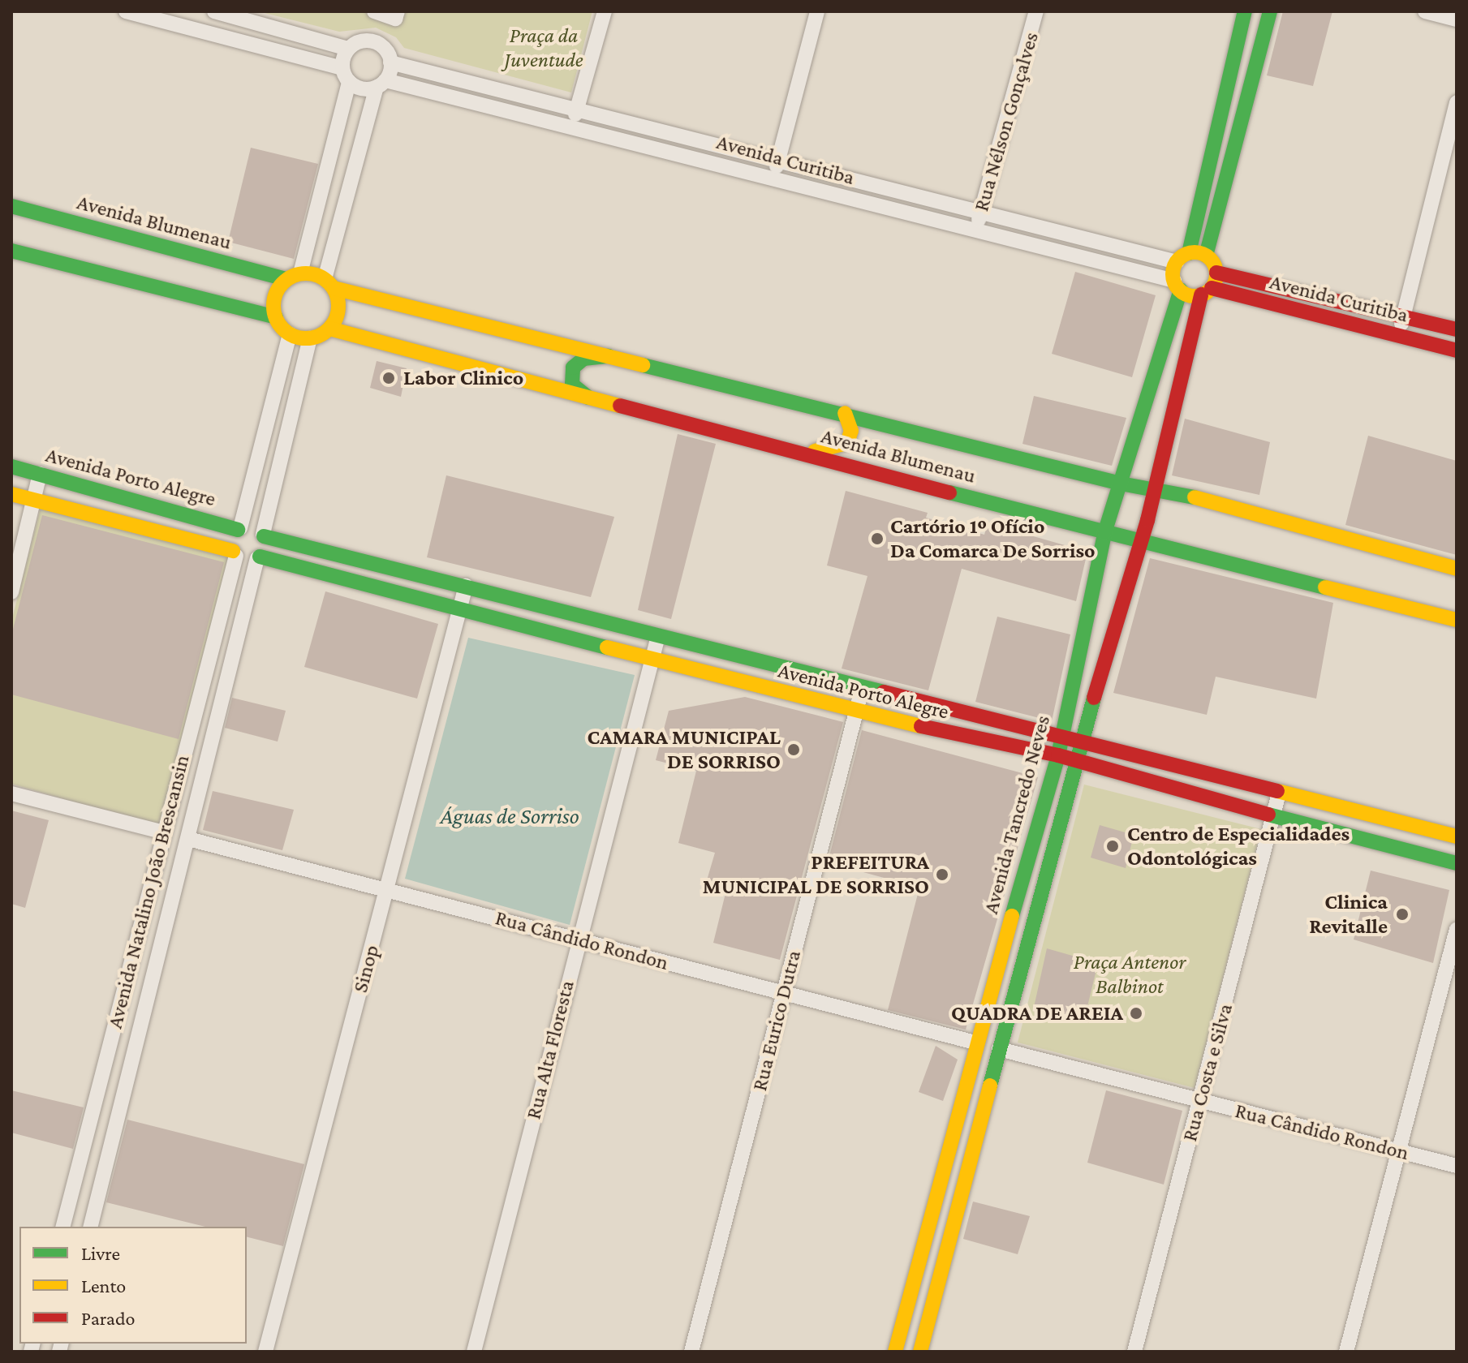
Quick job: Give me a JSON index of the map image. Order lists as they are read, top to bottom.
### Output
{
  "streets": {
    "street": [
      "Rua Nélson Gonçalves",
      "Avenida Curitiba",
      "Avenida Blumenau",
      "Avenida Porto Alegre",
      "Avenida Tancredo Neves",
      "Avenida Natalino João Brescansin",
      "Rua Cândido Rondon",
      "Sinop",
      "Rua Eurico Dutra",
      "Rua Alta Floresta",
      "Rua Costa e Silva"
    ]
  },
  "crossings": [
    ["Rua Nélson Gonçalves", "Avenida Curitiba"],
    ["Avenida Curitiba", "Avenida Tancredo Neves"],
    ["Avenida Blumenau", "Avenida Tancredo Neves"],
    ["Avenida Porto Alegre", "Avenida Tancredo Neves"],
    ["Avenida Porto Alegre", "Avenida Natalino João Brescansin"],
    ["Avenida Porto Alegre", "Sinop"],
    ["Avenida Porto Alegre", "Rua Eurico Dutra"],
    ["Avenida Porto Alegre", "Rua Alta Floresta"],
    ["Avenida Porto Alegre", "Rua Costa e Silva"],
    ["Avenida Tancredo Neves", "Rua Cândido Rondon"],
    ["Avenida Natalino João Brescansin", "Rua Cândido Rondon"],
    ["Rua Cândido Rondon", "Sinop"],
    ["Rua Cândido Rondon", "Rua Eurico Dutra"],
    ["Rua Cândido Rondon", "Rua Alta Floresta"],
    ["Rua Cândido Rondon", "Rua Costa e Silva"]
  ],
  "water": ["Águas de Sorriso"],
  "parks": ["Praça da Juventude", "Praça Antenor Balbinot"],
  "places": [
    "Labor Clinico",
    "Cartório 1º Ofício Da Comarca De Sorriso",
    "CAMARA MUNICIPAL DE SORRISO",
    "Centro de Especialidades Odontológicas",
    "PREFEITURA MUNICIPAL DE SORRISO",
    "Clinica Revitalle",
    "QUADRA DE AREIA"
  ],
  "legend": ["Livre", "Lento", "Parado"]
}
